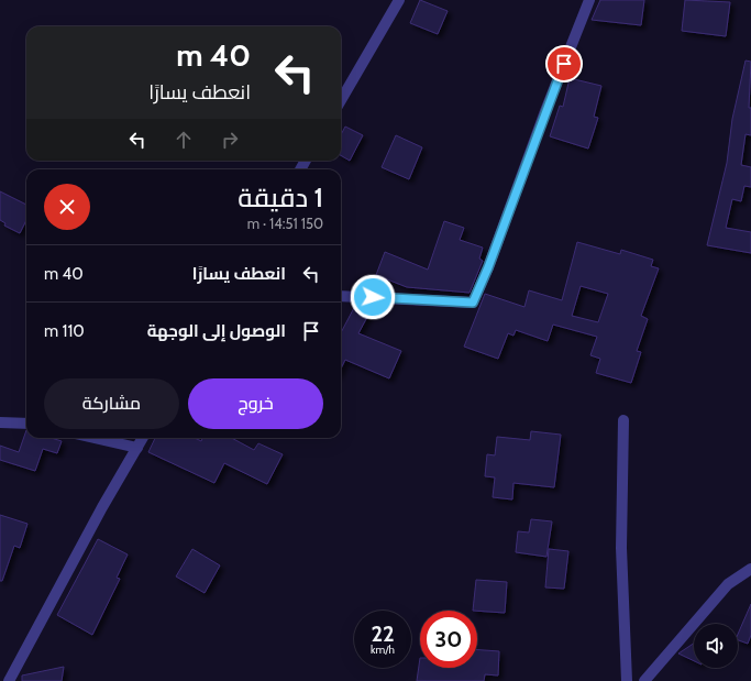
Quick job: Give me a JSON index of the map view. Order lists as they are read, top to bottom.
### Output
{
  "page": {
    "turn": ["40 m", "انعطف يسارًا"],
    "heading": ["1 دقيقة", "150 m · 14:51"],
    "list": [
      {
        "name": "انعطف يسارًا",
        "value": "40 m"
      },
      {
        "name": "الوصول إلى الوجهة",
        "value": "110 m"
      }
    ],
    "buttons": ["خروج", "مشاركة"],
    "speed": "22 km/h",
    "limit": "30"
  }
}
